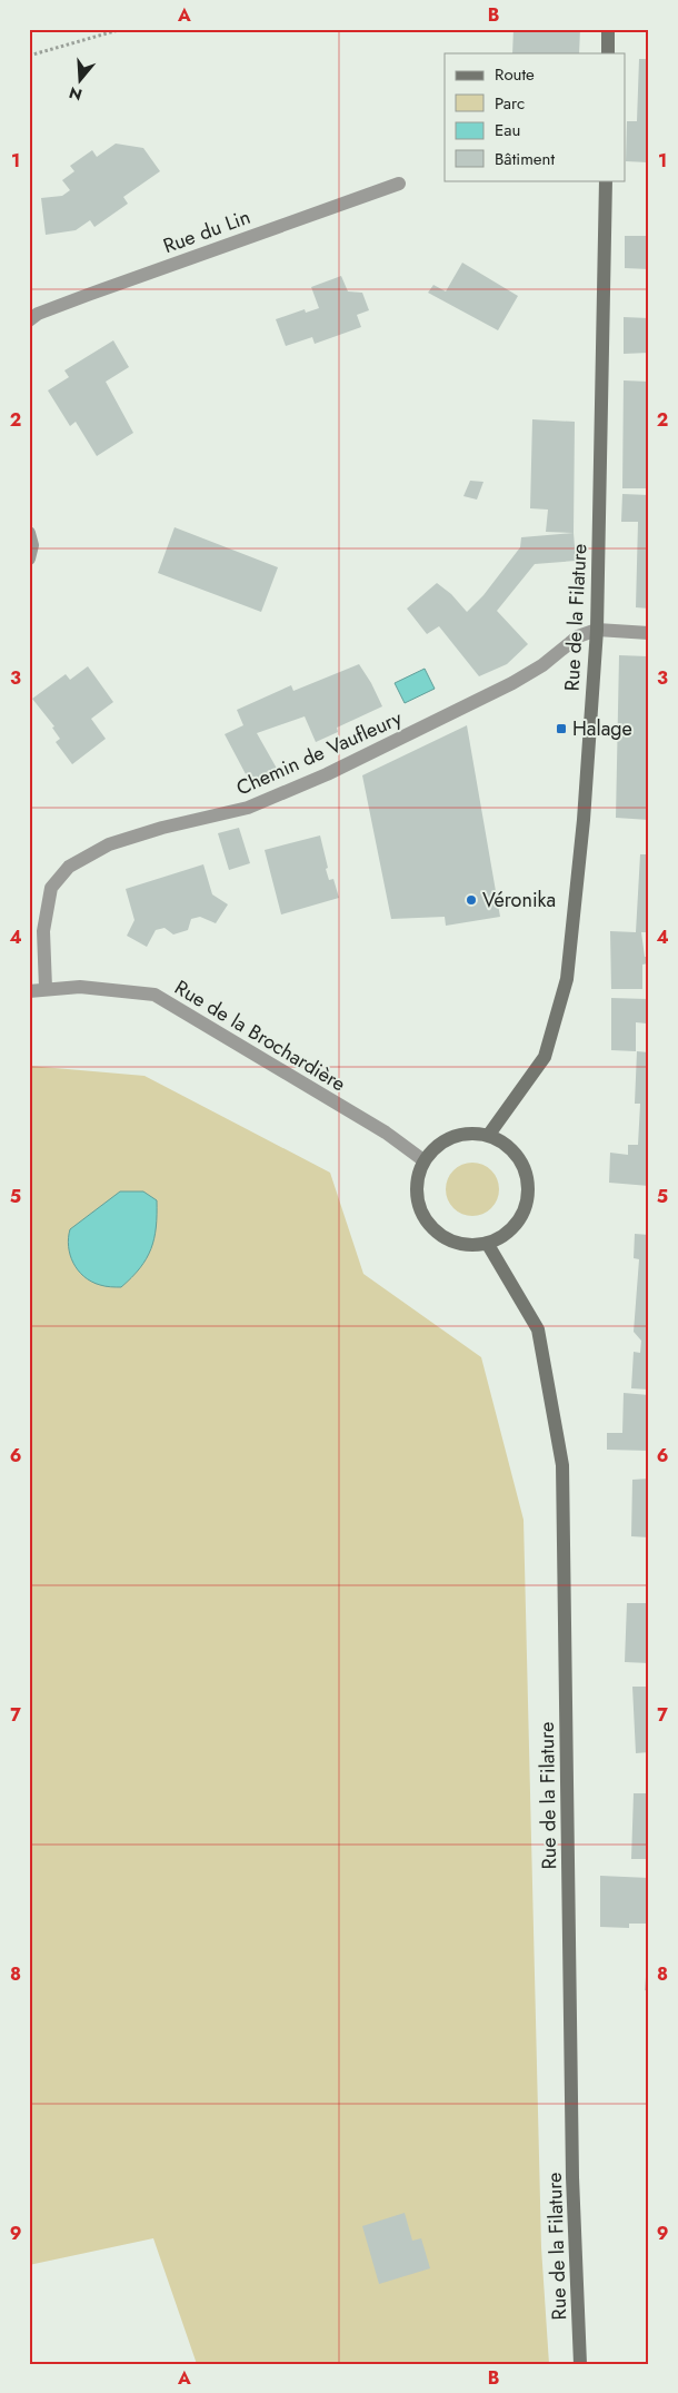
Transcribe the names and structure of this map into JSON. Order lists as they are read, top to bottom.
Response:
{
  "streets": {
    "street": [
      "Rue du Lin",
      "Rue de la Filature",
      "Chemin de Vaufleury",
      "Rue de la Brochardière"
    ]
  },
  "crossings": [
    ["Rue de la Filature", "Chemin de Vaufleury"],
    ["Rue de la Filature", "Rue de la Brochardière"],
    ["Chemin de Vaufleury", "Rue de la Brochardière"]
  ],
  "places": {
    "transit": ["Halage"],
    "other": ["Véronika"]
  },
  "legend": [
    "Route",
    "Parc",
    "Eau",
    "Bâtiment"
  ],
  "north": "bottom",
  "grid": {
    "columns": ["A", "B"],
    "rows": [
      "1",
      "2",
      "3",
      "4",
      "5",
      "6",
      "7",
      "8",
      "9"
    ]
  }
}
